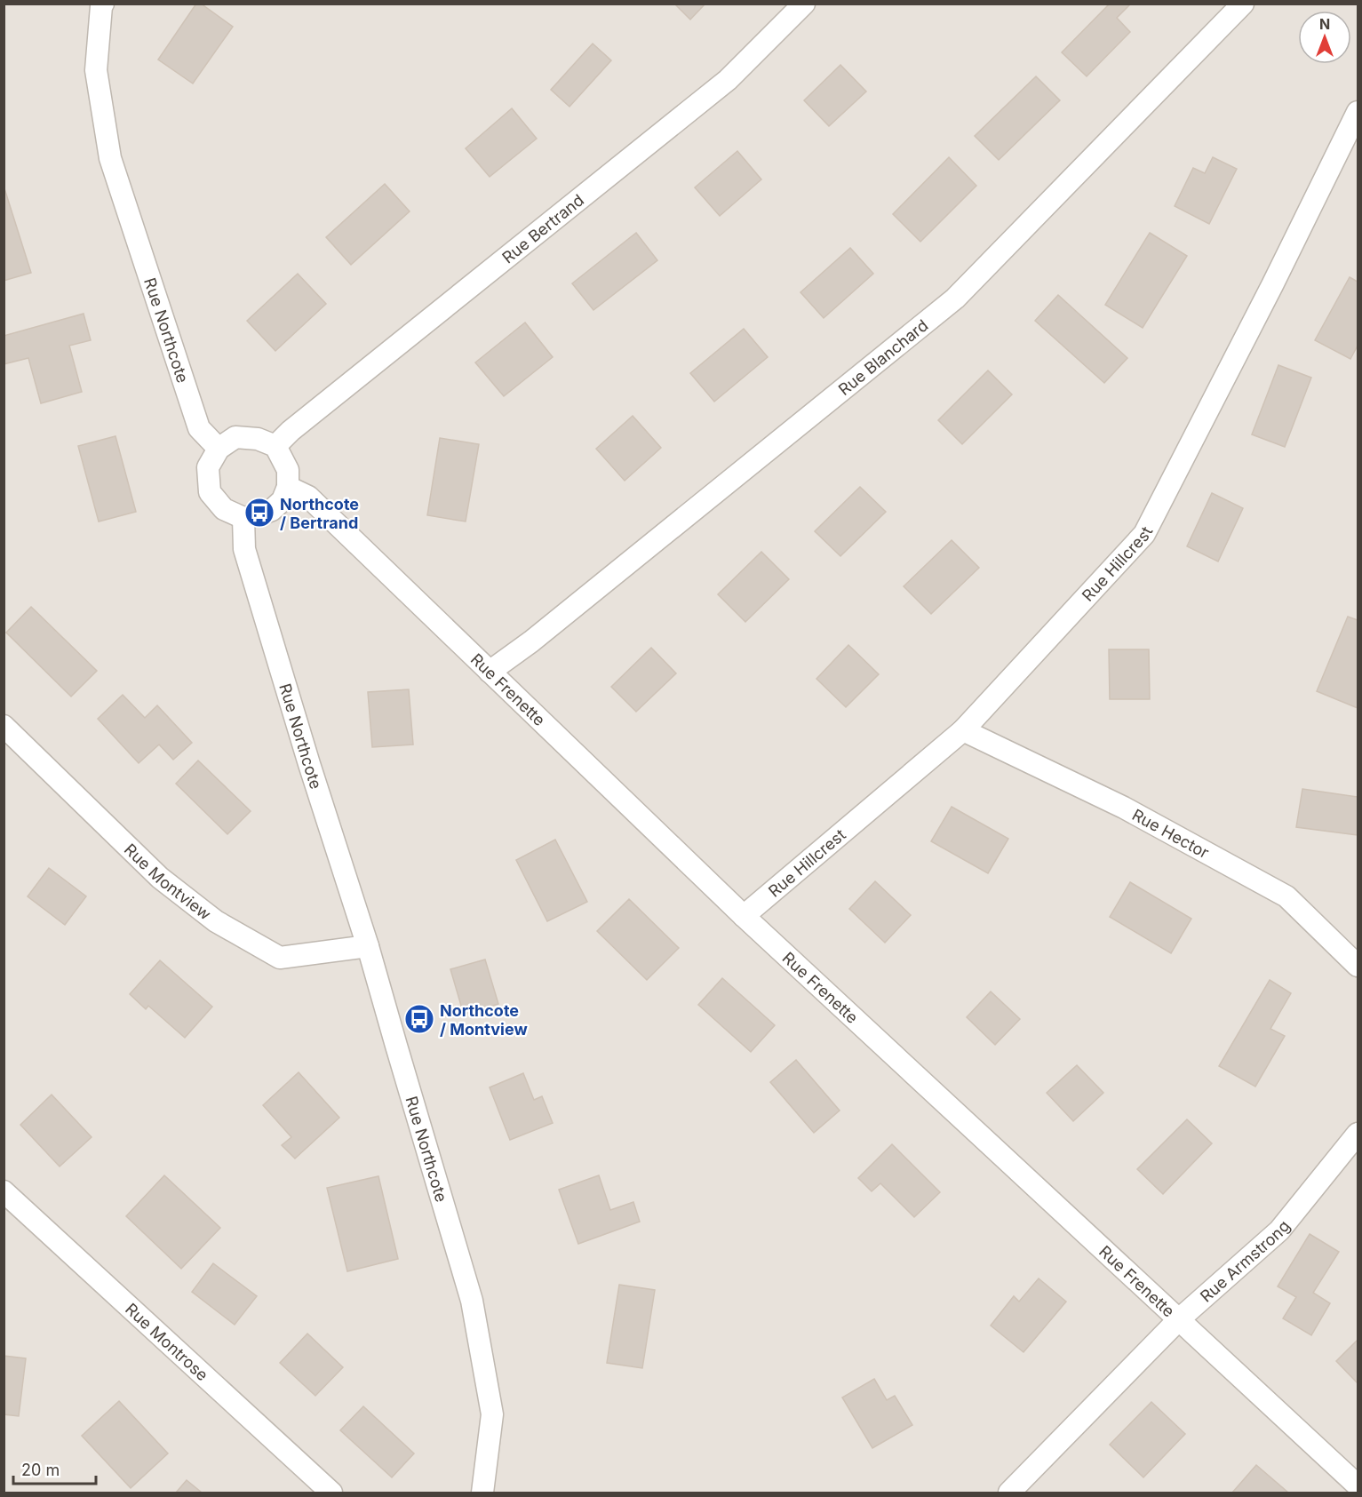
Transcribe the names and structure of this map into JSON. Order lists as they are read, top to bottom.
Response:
{
  "streets": {
    "street": [
      "Rue Bertrand",
      "Rue Northcote",
      "Rue Blanchard",
      "Rue Hillcrest",
      "Rue Frenette",
      "Rue Hector",
      "Rue Montview",
      "Rue Armstrong",
      "Rue Montrose"
    ]
  },
  "crossings": [
    ["Rue Bertrand", "Rue Northcote"],
    ["Rue Bertrand", "Rue Frenette"],
    ["Rue Northcote", "Rue Frenette"],
    ["Rue Northcote", "Rue Montview"],
    ["Rue Blanchard", "Rue Frenette"],
    ["Rue Hillcrest", "Rue Frenette"],
    ["Rue Hillcrest", "Rue Hector"],
    ["Rue Frenette", "Rue Armstrong"]
  ],
  "places": {
    "bus stop": ["Northcote / Bertrand", "Northcote / Montview"]
  },
  "scale_bar": "20 m",
  "north": "top"
}
